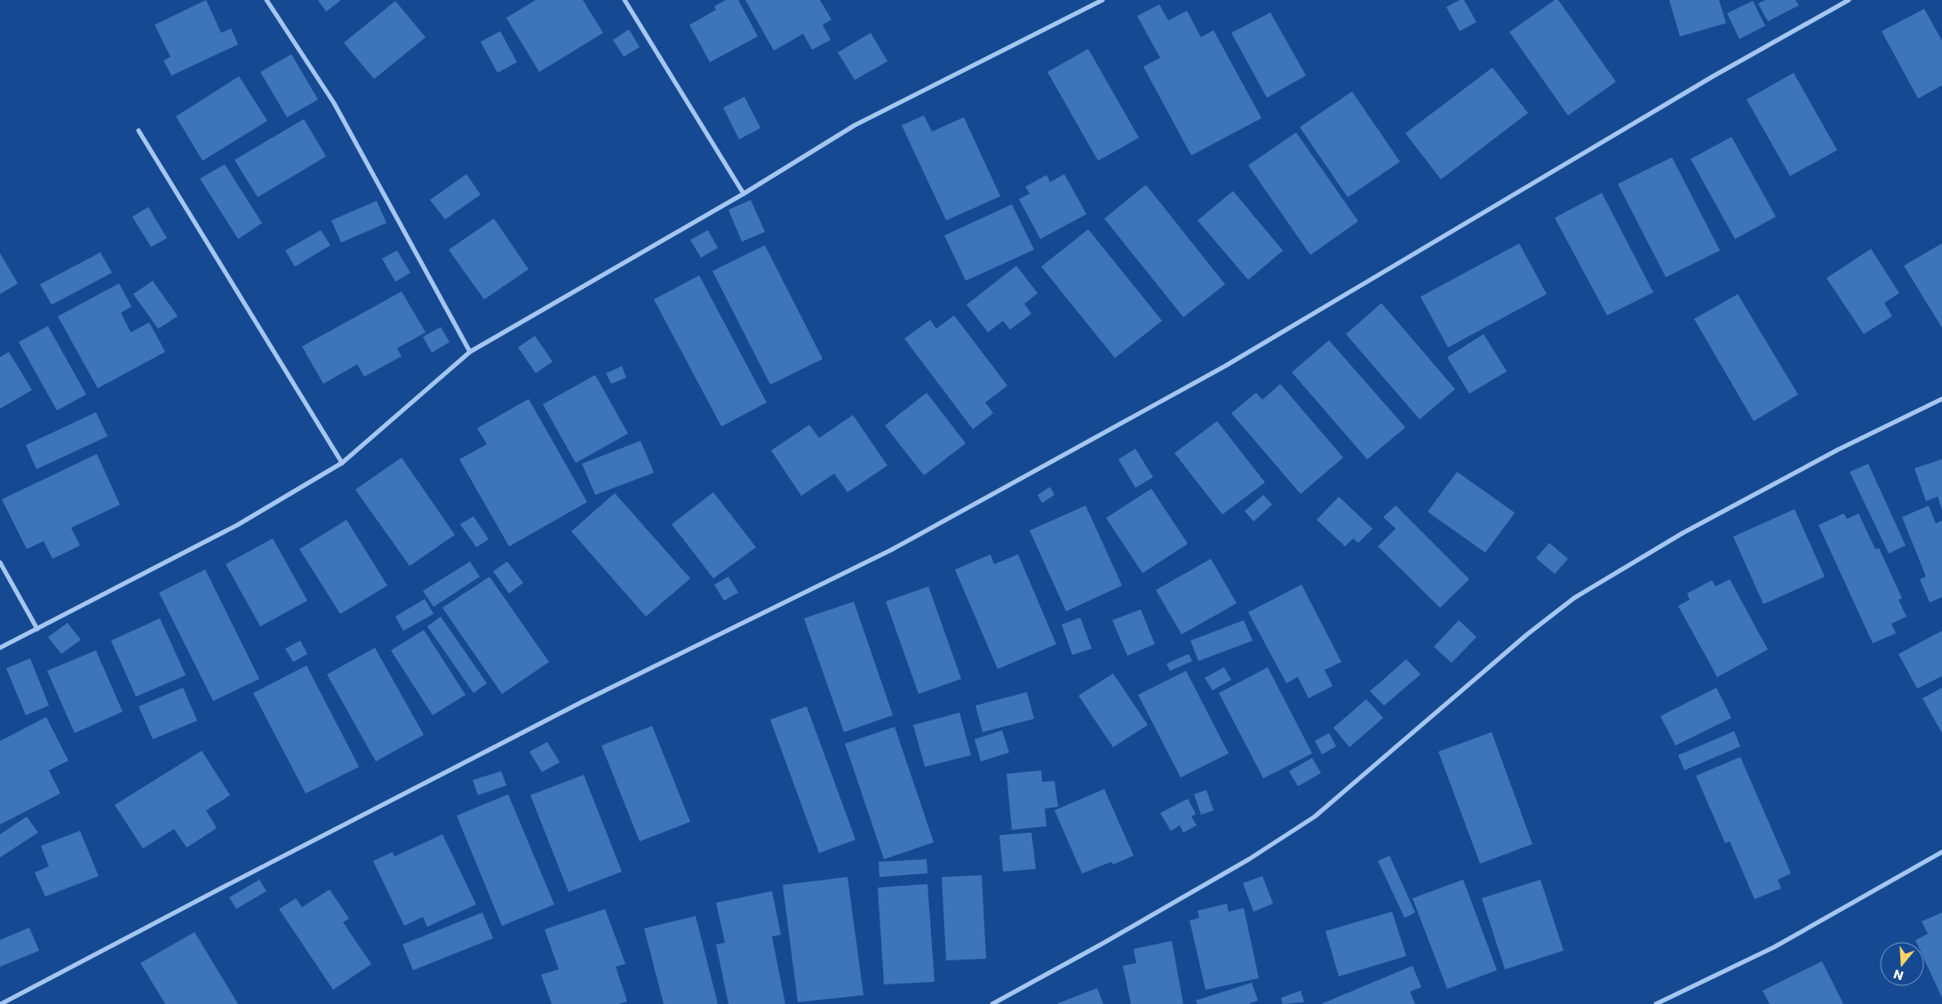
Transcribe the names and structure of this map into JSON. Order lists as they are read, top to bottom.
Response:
{
  "north": "bottom"
}
